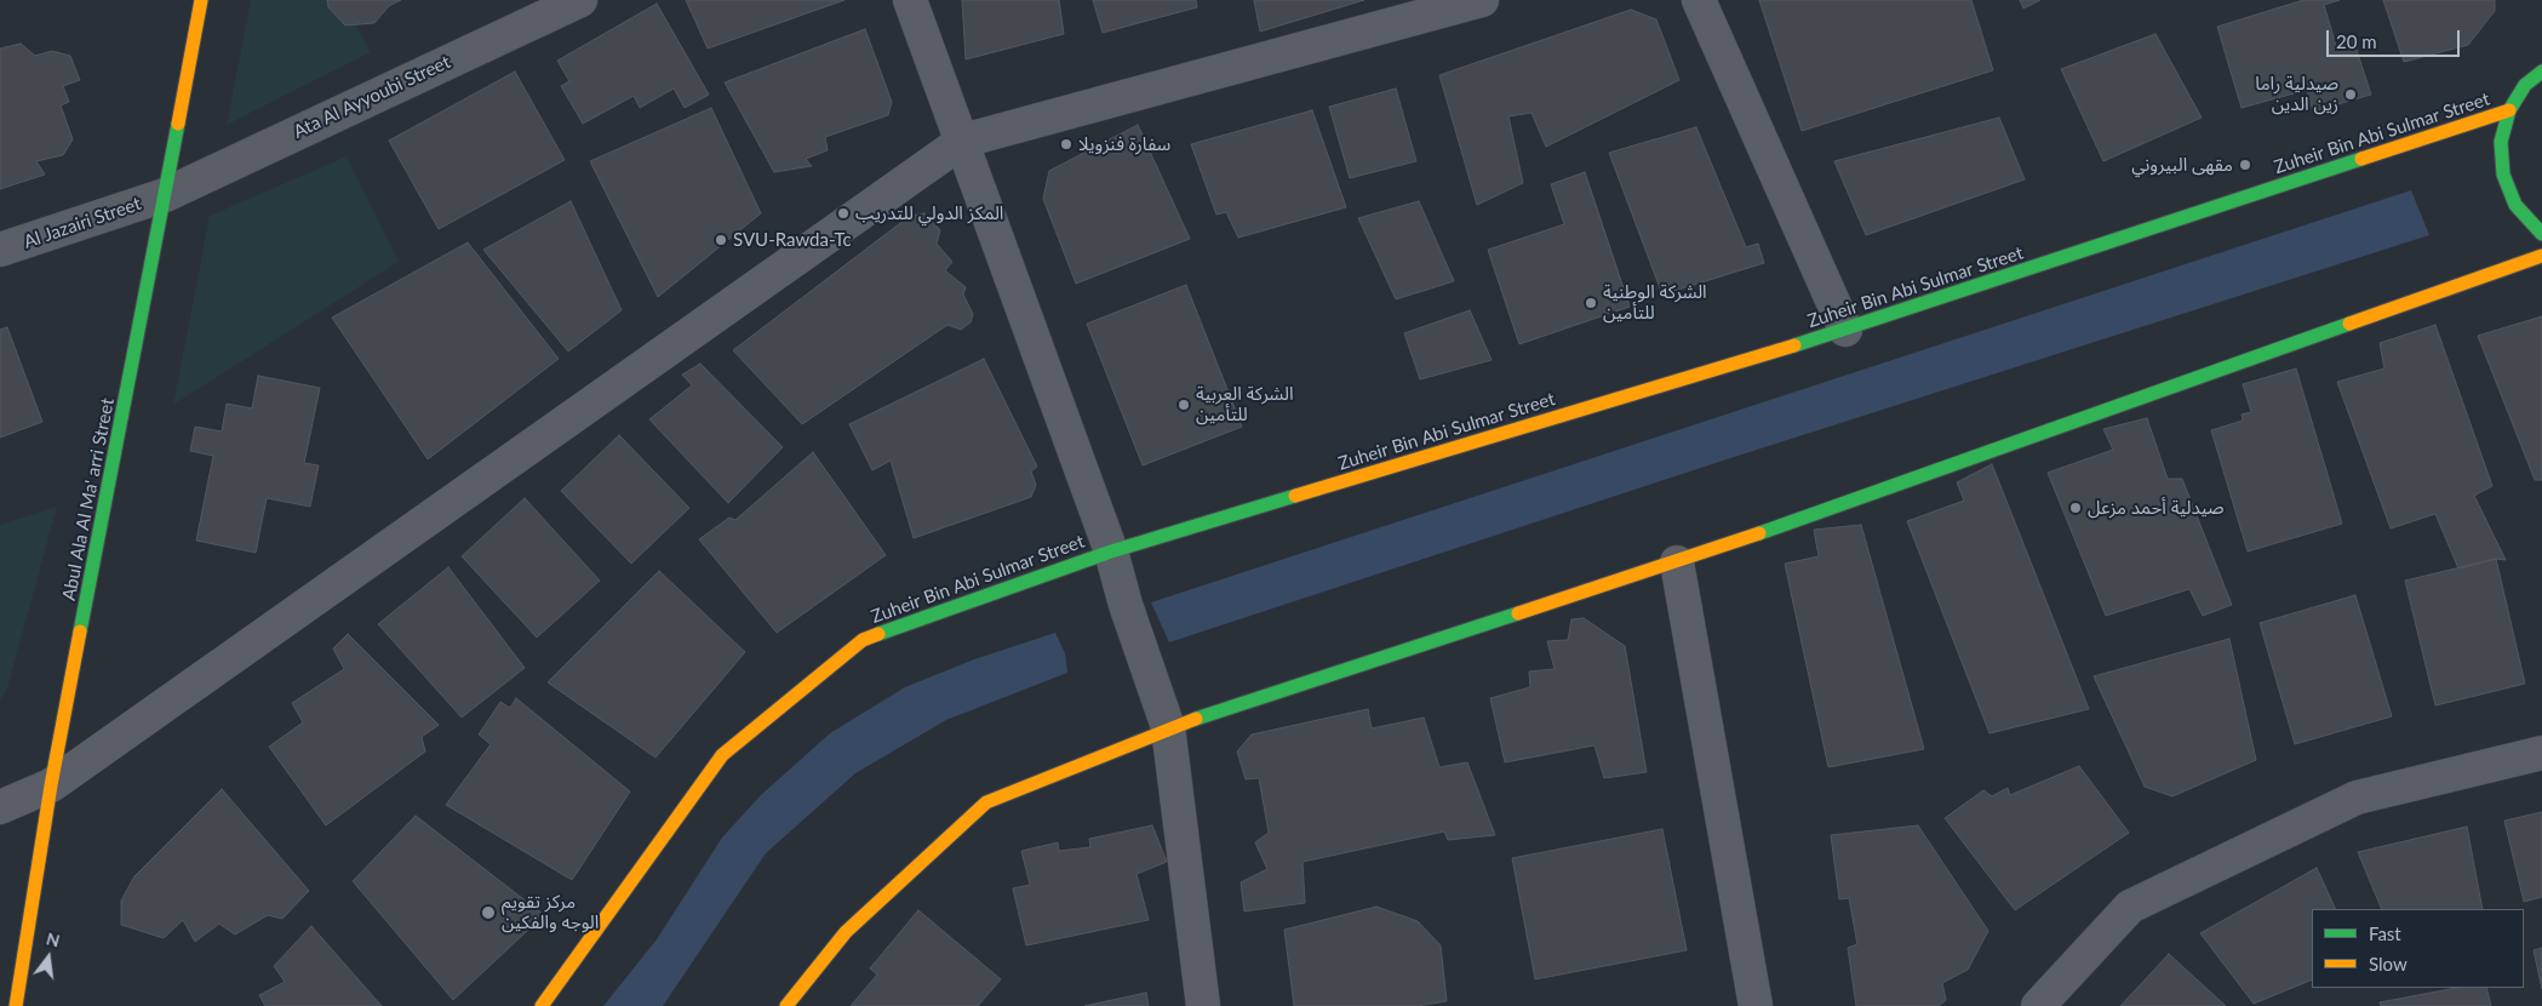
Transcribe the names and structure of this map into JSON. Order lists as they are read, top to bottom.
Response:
{
  "streets": {
    "street": [
      "Ata Al Ayyoubi Street",
      "Zuheir Bin Abi Sulmar Street",
      "Al Jazairi Street",
      "Abul Ala Al Ma' arri Street"
    ]
  },
  "crossings": [
    ["Ata Al Ayyoubi Street", "Al Jazairi Street"],
    ["Ata Al Ayyoubi Street", "Abul Ala Al Ma' arri Street"],
    ["Al Jazairi Street", "Abul Ala Al Ma' arri Street"]
  ],
  "places": [
    "صيدلية راما زين الدين",
    "سفارة فنزويلا",
    "مقهى البيروني",
    "المكز الدولي للتدريب",
    "SVU-Rawda-Tc",
    "الشركة الوطنية للتأمين",
    "الشركة العربية للتأمين",
    "صيدلية أحمد مزعل",
    "مركز تقويم الوجه والفكين"
  ],
  "legend": ["Fast", "Slow"],
  "scale_bar": "20 m",
  "north": "top"
}
